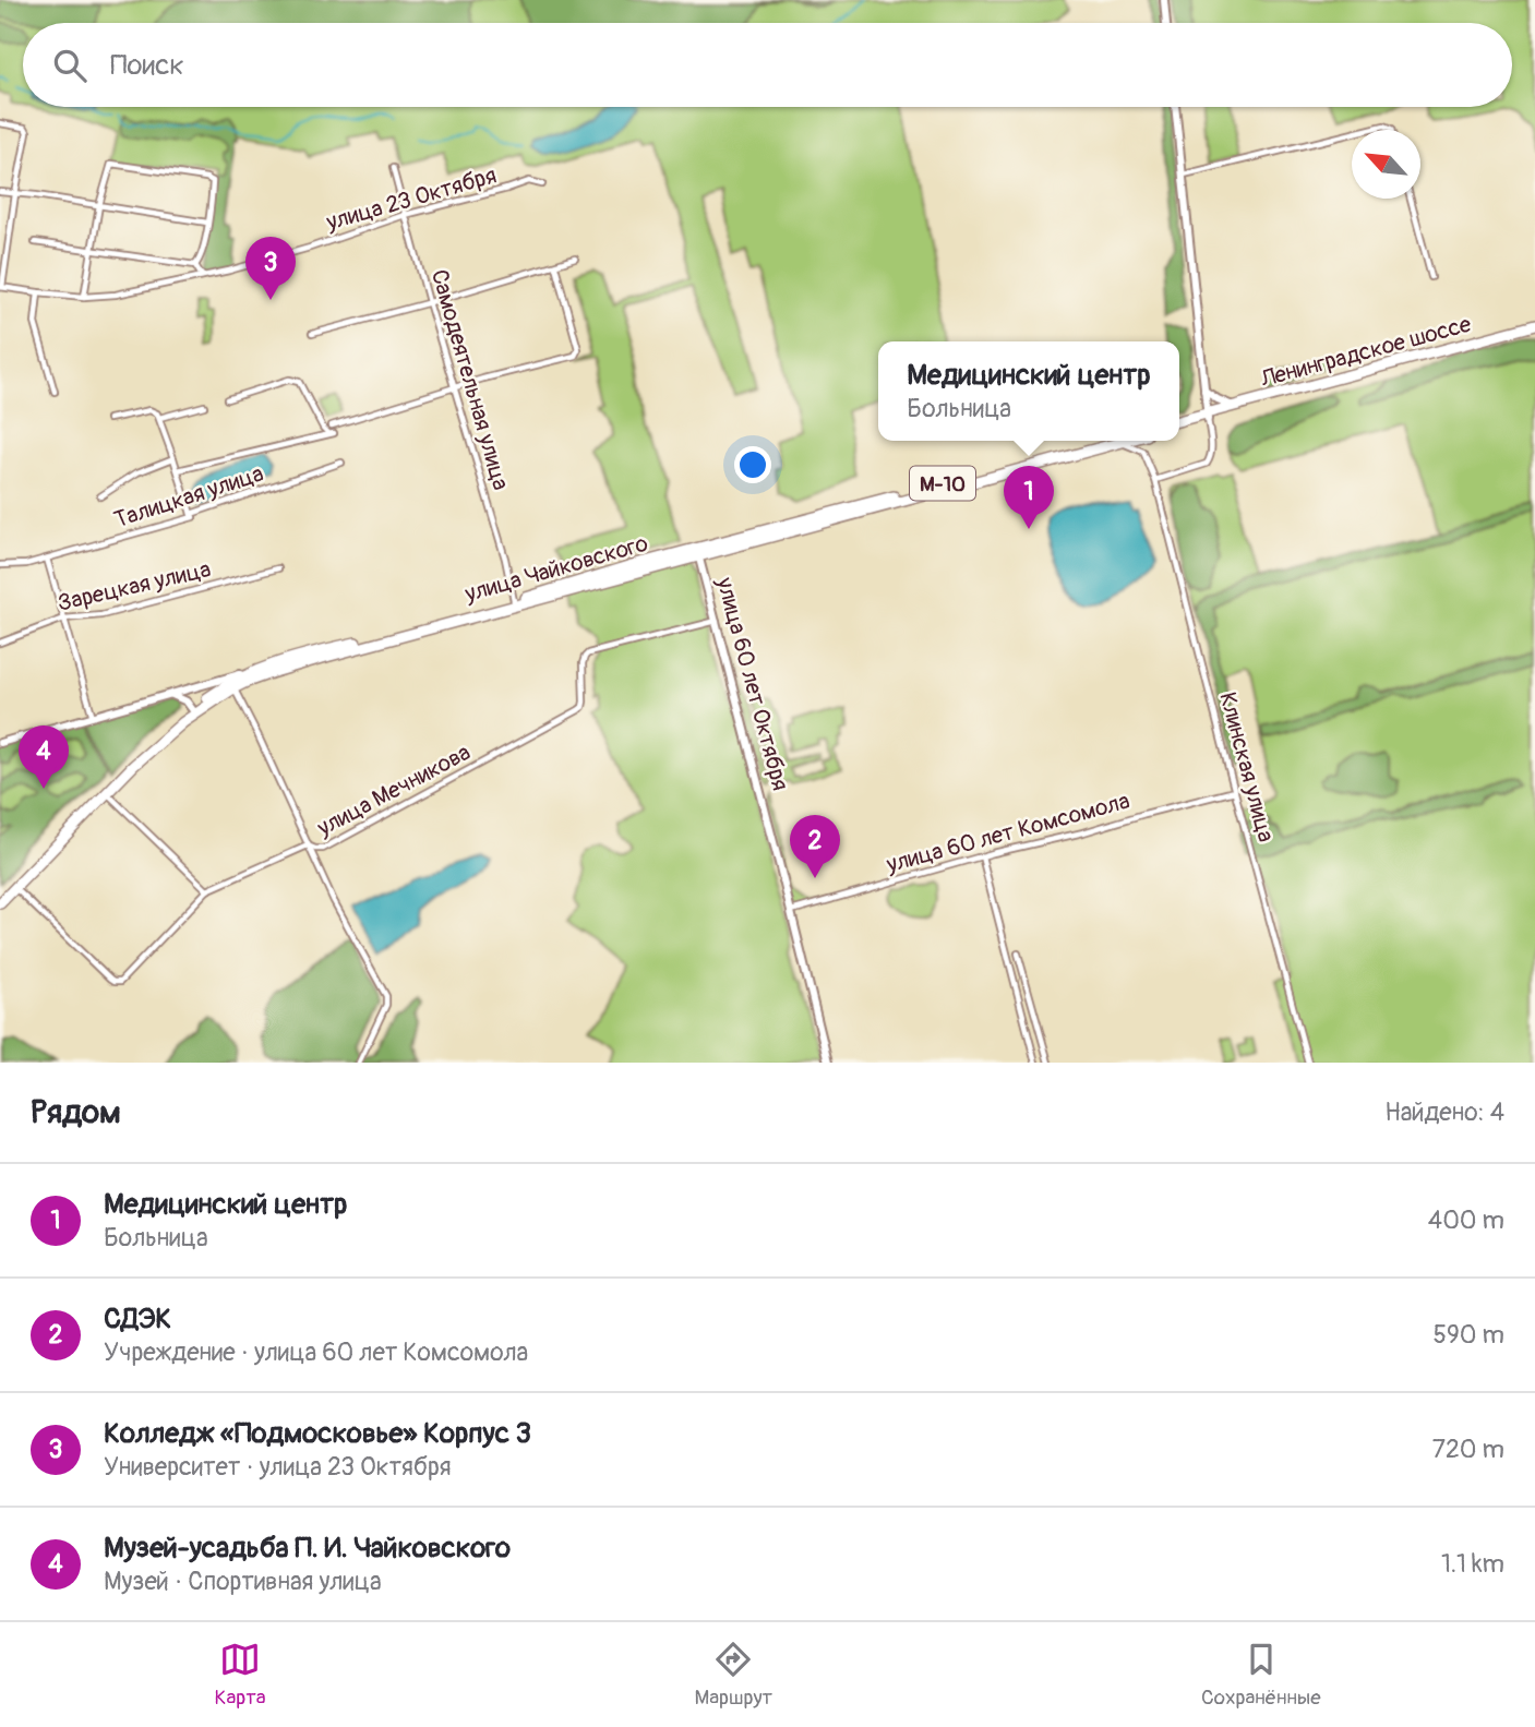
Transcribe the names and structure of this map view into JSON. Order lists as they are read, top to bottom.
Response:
{
  "streets": {
    "highway": ["Ленинградское шоссе", "М-10", "улица Чайковского"],
    "street": [
      "улица 23 Октября",
      "Самодеятельная улица",
      "Талицкая улица",
      "Зарецкая улица",
      "улица 60 лет Октября",
      "Клинская улица",
      "улица Мечникова",
      "улица 60 лет Комсомола"
    ]
  },
  "crossings": [
    ["улица 23 Октября", "Самодеятельная улица"],
    ["Самодеятельная улица", "улица Чайковского"],
    ["М-10", "улица Чайковского"],
    ["М-10", "улица Мечникова"],
    ["улица Чайковского", "улица 60 лет Октября"],
    ["улица 60 лет Октября", "улица Мечникова"],
    ["улица 60 лет Октября", "улица 60 лет Комсомола"],
    ["Клинская улица", "улица 60 лет Комсомола"]
  ],
  "north": "top left",
  "page": {
    "search": "Поиск",
    "pins": [
      "3",
      "1",
      "4",
      "2"
    ],
    "popup": ["Медицинский центр", "Больница"],
    "heading": ["Рядом", "Найдено: 4"],
    "list": [
      {
        "mark": "1",
        "name": "Медицинский центр",
        "note": "Больница",
        "value": "400 m"
      },
      {
        "mark": "2",
        "name": "СДЭК",
        "note": "Учреждение · улица 60 лет Комсомола",
        "value": "590 m"
      },
      {
        "mark": "3",
        "name": "Колледж «Подмосковье» Корпус 3",
        "note": "Университет · улица 23 Октября",
        "value": "720 m"
      },
      {
        "mark": "4",
        "name": "Музей-усадьба П. И. Чайковского",
        "note": "Музей · Спортивная улица",
        "value": "1.1 km"
      }
    ],
    "nav": ["Карта", "Маршрут", "Сохранённые"]
  }
}
